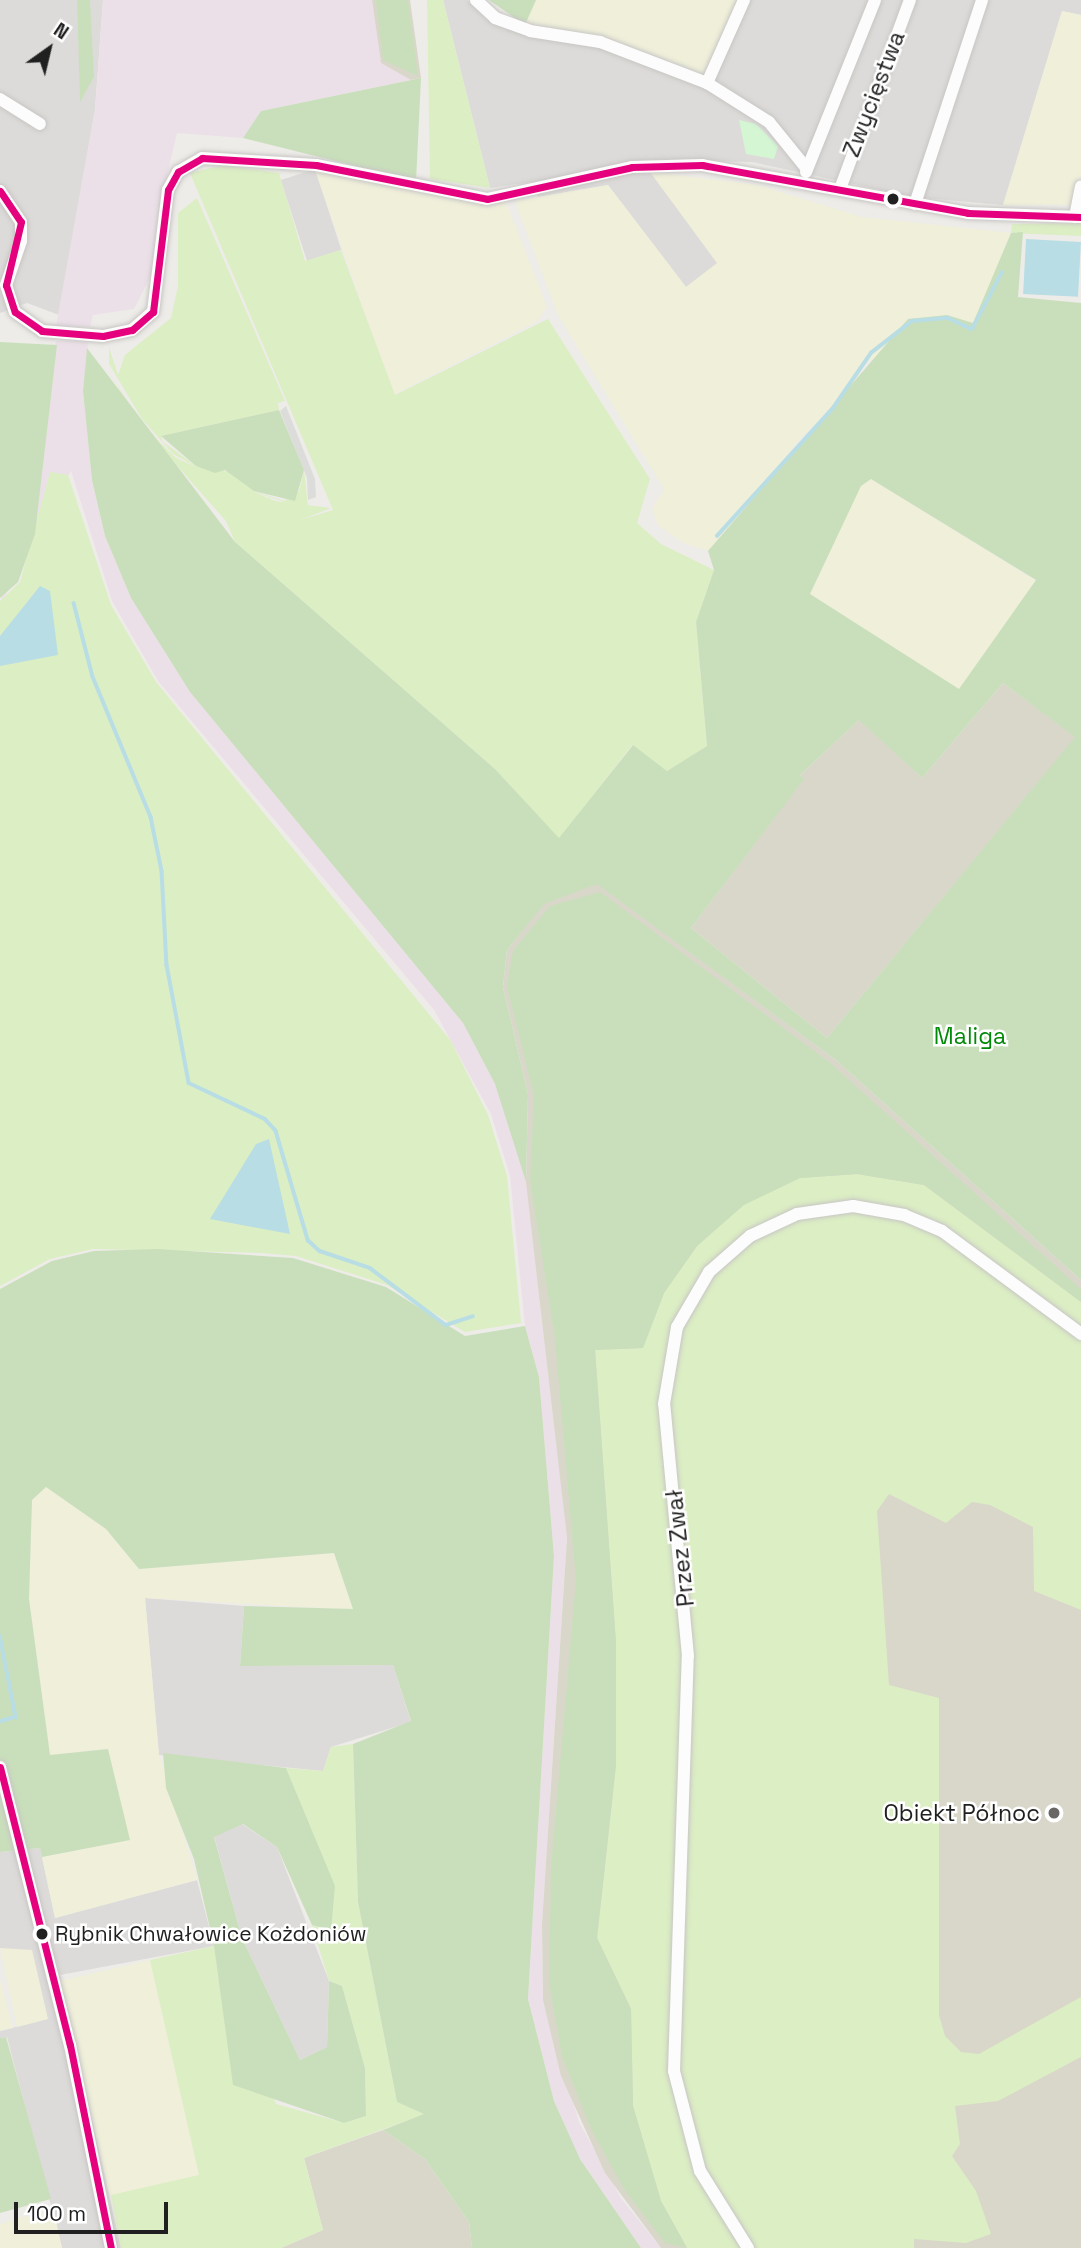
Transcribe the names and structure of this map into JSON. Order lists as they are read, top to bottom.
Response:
{
  "streets": {
    "street": ["Zwycięstwa", "Przez Zwał"]
  },
  "parks": ["Maliga"],
  "places": ["Obiekt Północ", "Rybnik Chwałowice Kożdoniów"],
  "scale_bar": "100 m",
  "north": "top right"
}
